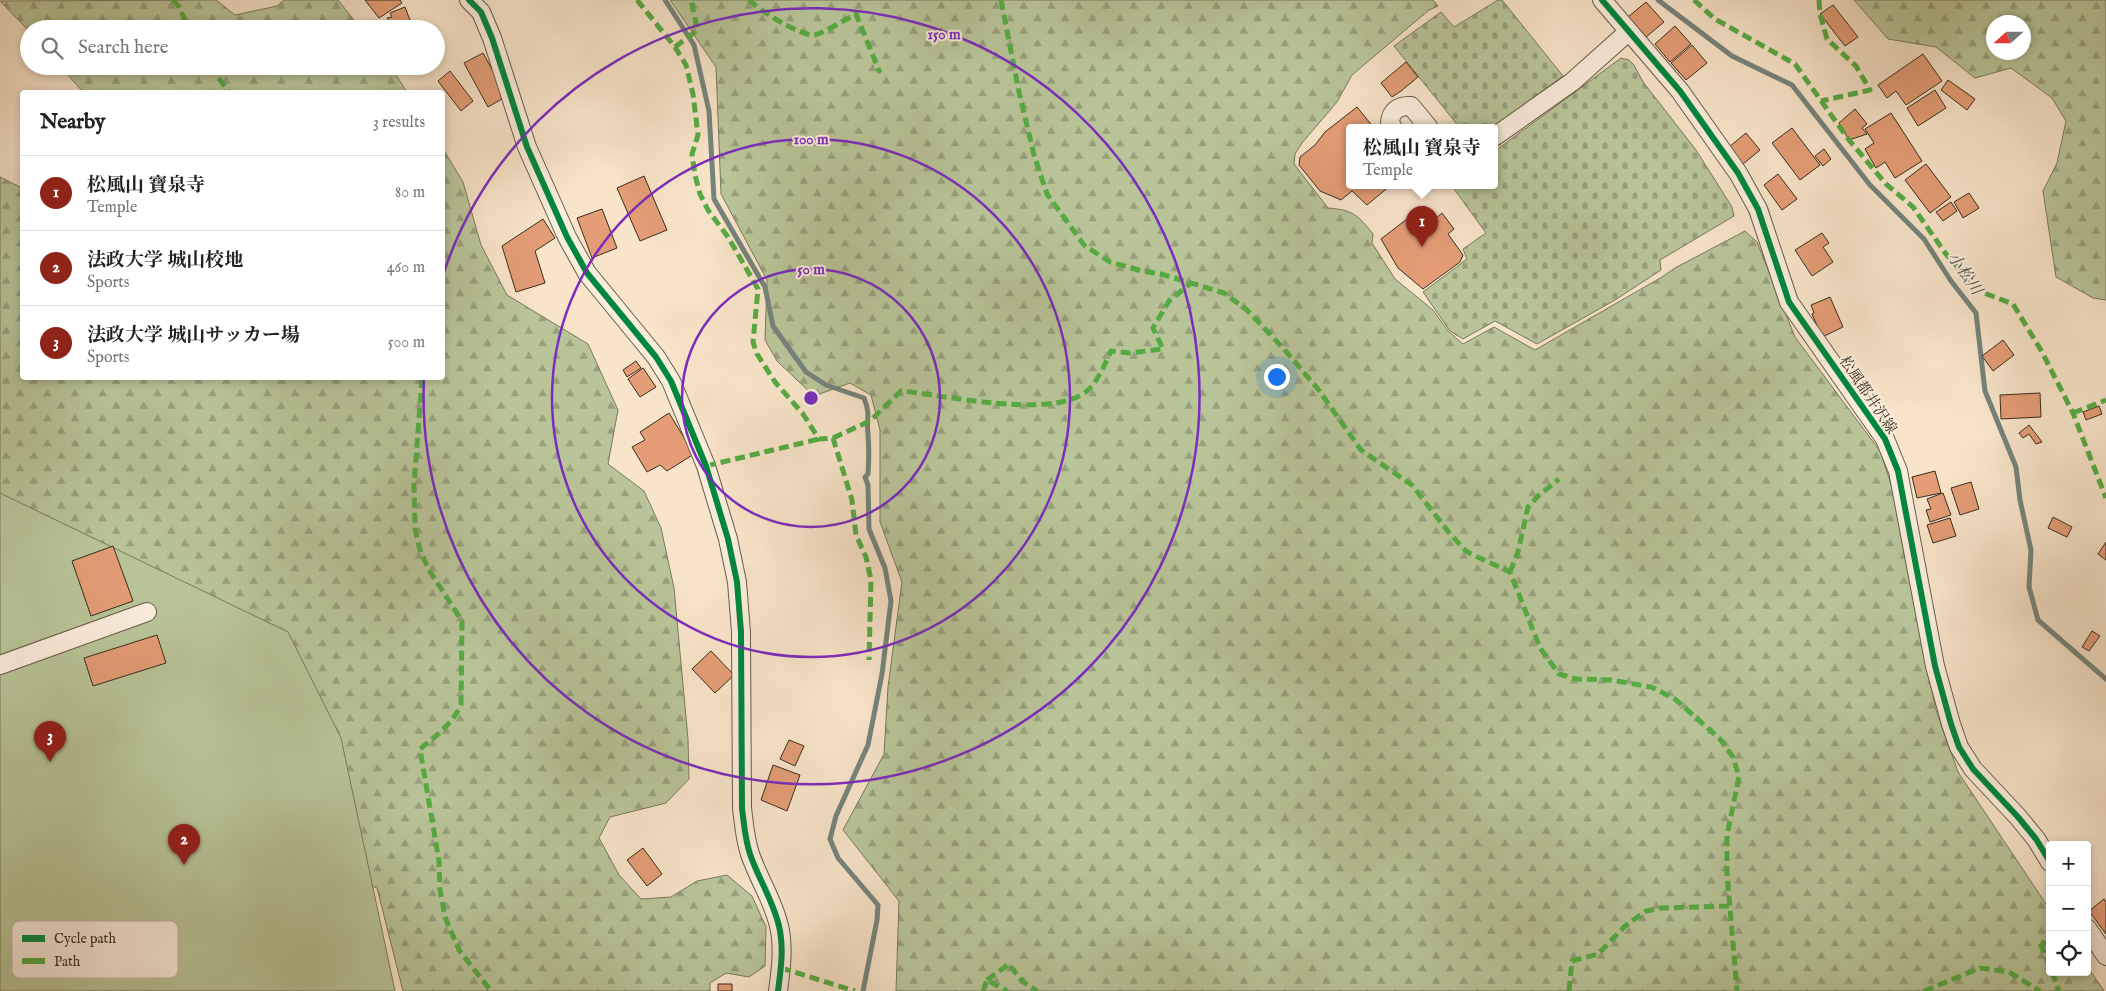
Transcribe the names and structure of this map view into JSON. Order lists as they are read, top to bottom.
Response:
{
  "streets": {
    "street": ["松風都井沢線"]
  },
  "water": ["小松川"],
  "legend": ["Cycle path", "Path"],
  "north": "left",
  "page": {
    "search": "Search here",
    "heading": ["Nearby", "3 results"],
    "popup": ["松風山 寶泉寺", "Temple"],
    "list": [
      {
        "mark": "1",
        "name": "松風山 寶泉寺",
        "note": "Temple",
        "value": "80 m"
      },
      {
        "mark": "2",
        "name": "法政大学 城山校地",
        "note": "Sports",
        "value": "460 m"
      },
      {
        "mark": "3",
        "name": "法政大学 城山サッカー場",
        "note": "Sports",
        "value": "500 m"
      }
    ],
    "pins": ["1", "3", "2"],
    "map_buttons": ["+", "−"]
  },
  "rings": ["150 m", "100 m", "50 m"]
}
